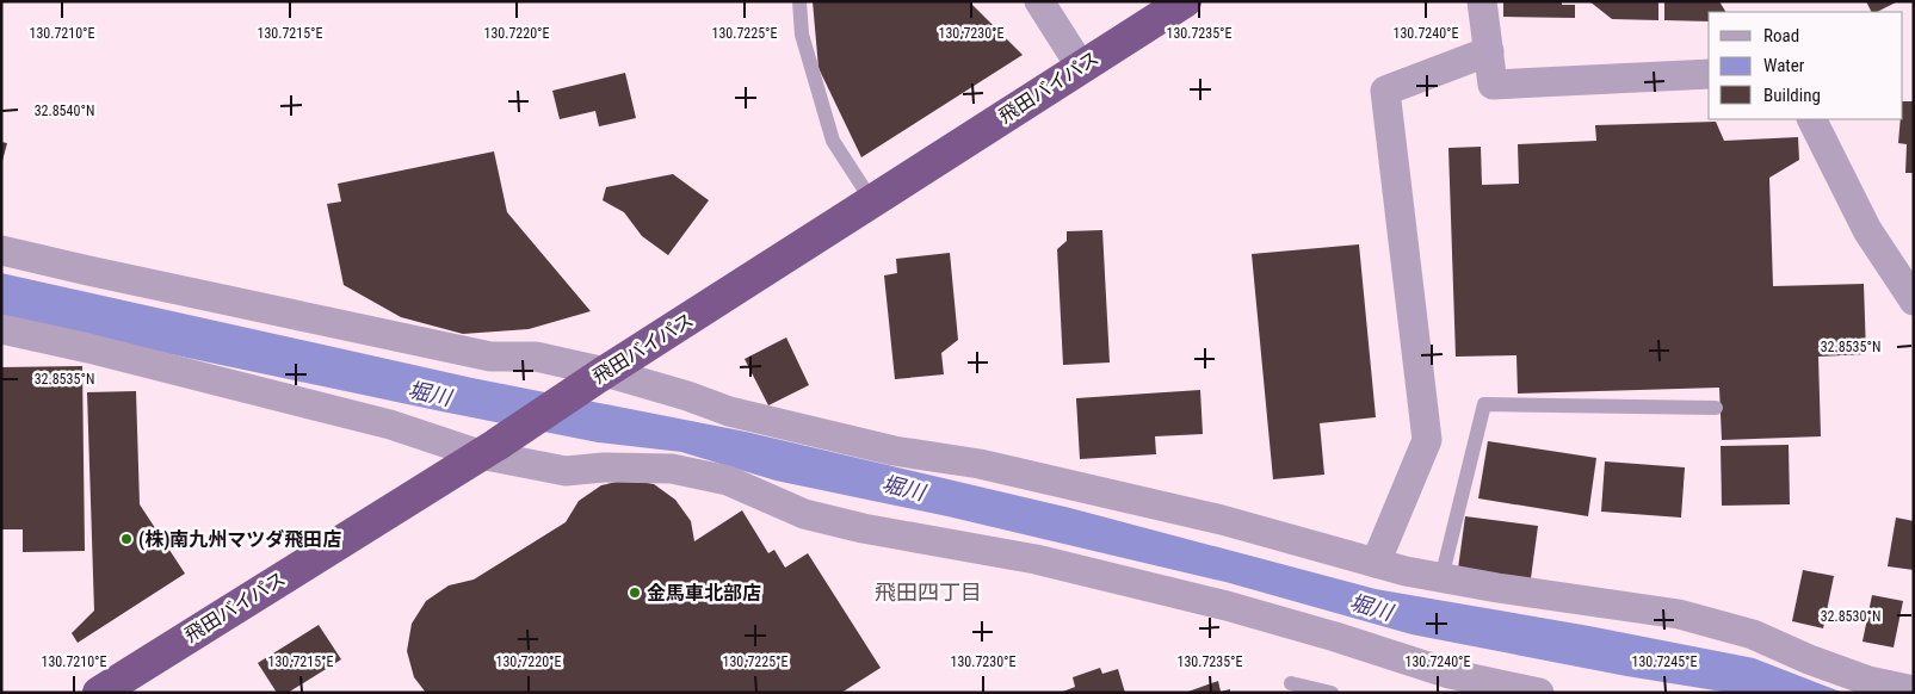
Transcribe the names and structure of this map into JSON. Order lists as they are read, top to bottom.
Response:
{
  "streets": {
    "highway": ["飛田バイパス"]
  },
  "districts": ["飛田四丁目"],
  "water": ["堀川"],
  "places": ["(株)南九州マツダ飛田店", "金馬車北部店"],
  "legend": ["Road", "Water", "Building"],
  "coordinates": [
    "130.7210°E",
    "130.7215°E",
    "130.7220°E",
    "130.7225°E",
    "130.7230°E",
    "130.7235°E",
    "130.7240°E",
    "32.8540°N",
    "32.8535°N",
    "32.8530°N",
    "130.7245°E"
  ]
}
